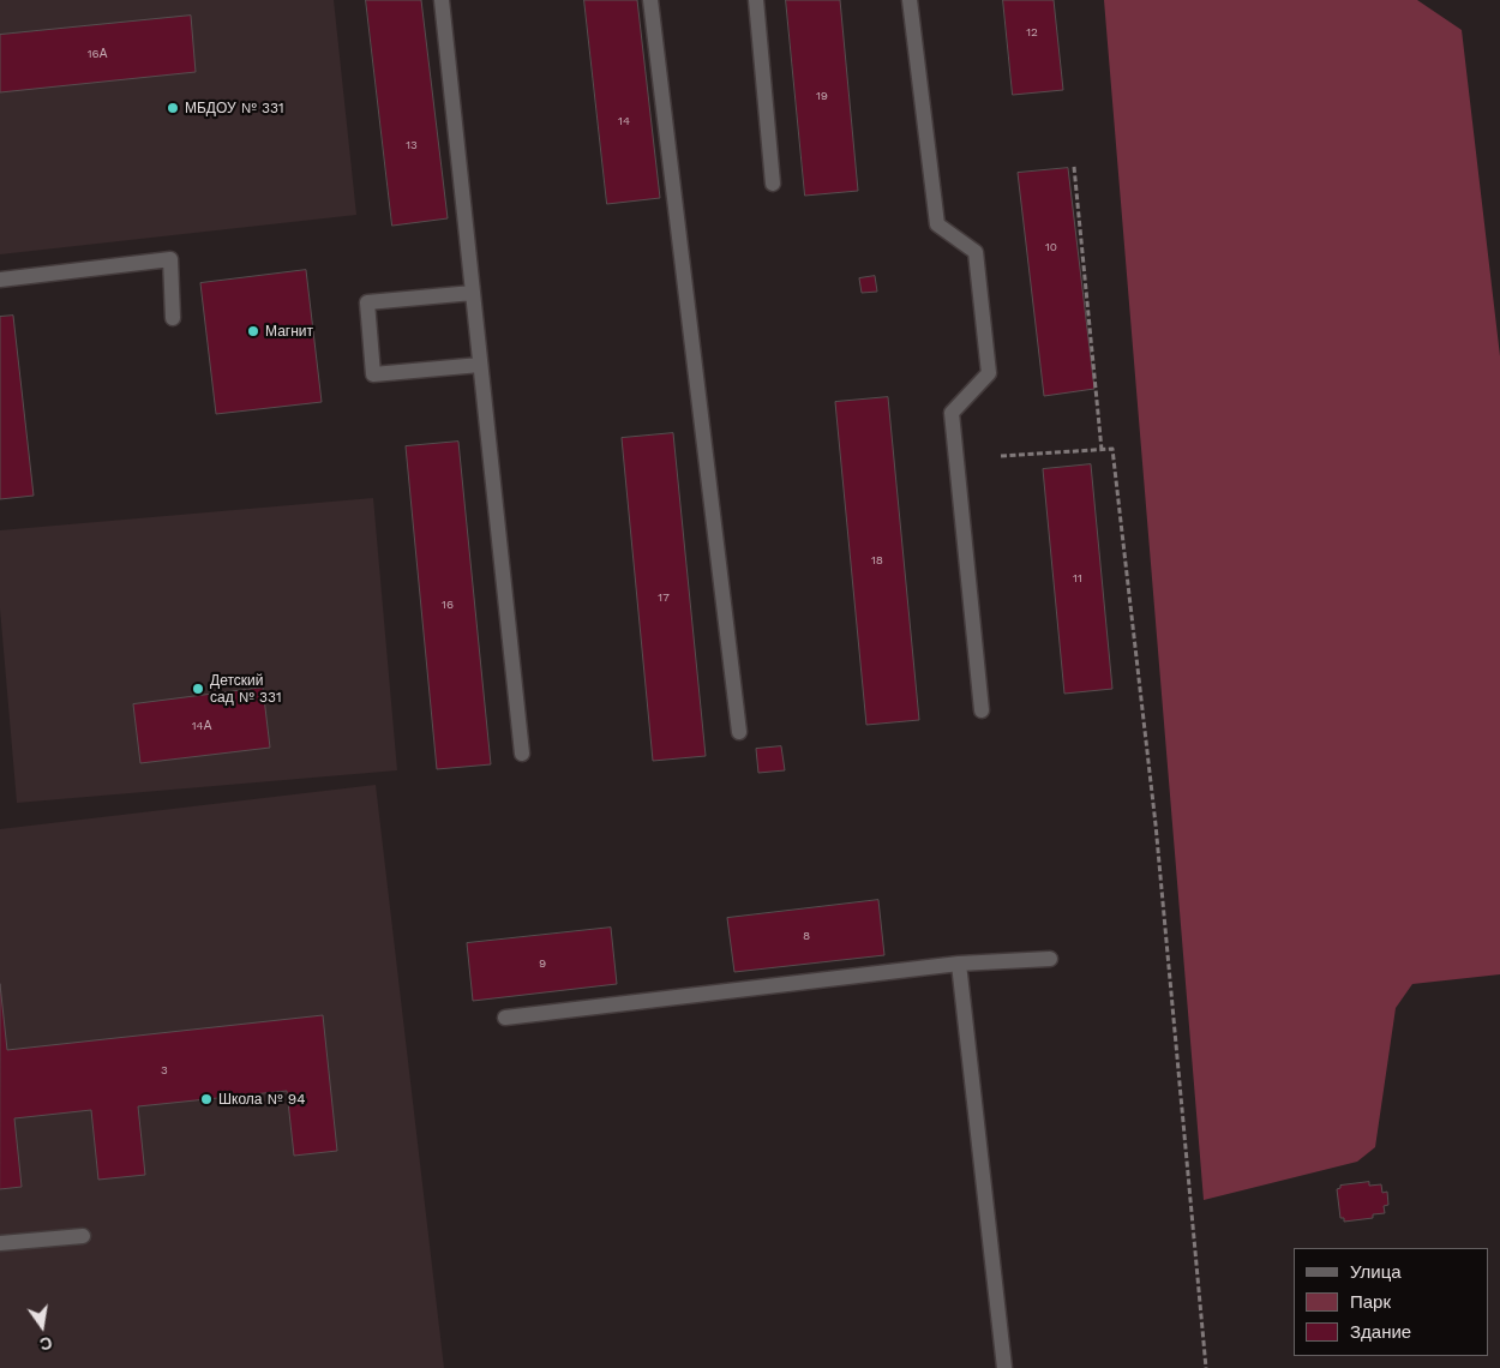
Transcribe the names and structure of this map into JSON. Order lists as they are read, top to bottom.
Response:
{
  "places": [
    "МБДОУ № 331",
    "Магнит",
    "Детский сад № 331",
    "Школа № 94"
  ],
  "house_numbers": [
    "12",
    "16А",
    "19",
    "14",
    "13",
    "10",
    "18",
    "11",
    "17",
    "16",
    "14А",
    "8",
    "9",
    "3"
  ],
  "legend": ["Улица", "Парк", "Здание"],
  "north": "bottom"
}
